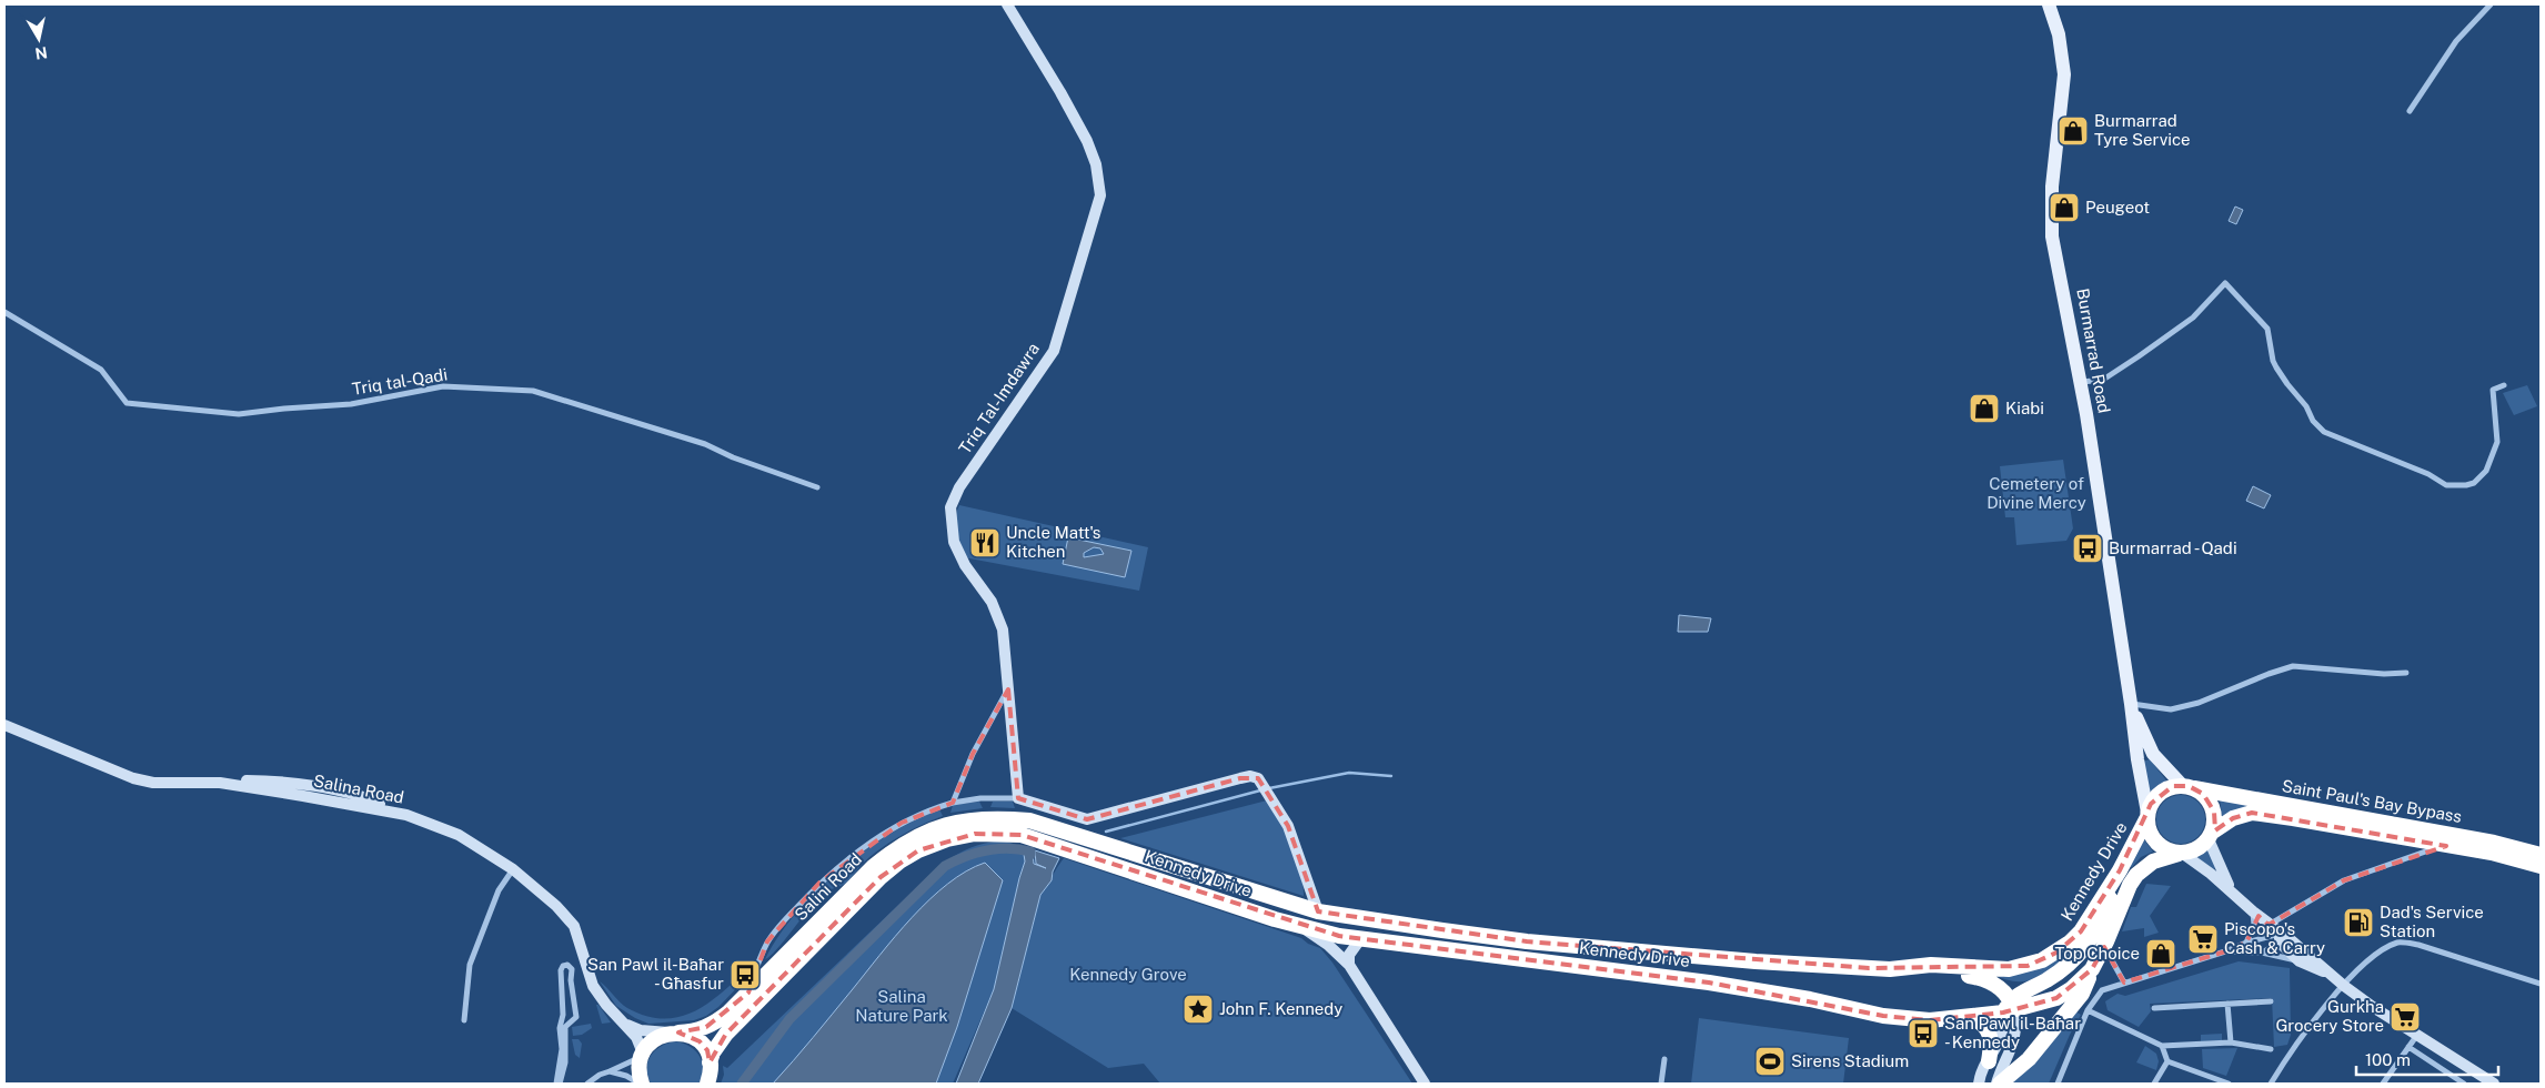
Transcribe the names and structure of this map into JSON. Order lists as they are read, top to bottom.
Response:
{
  "streets": {
    "highway": ["Saint Paul's Bay Bypass", "Kennedy Drive", "Salini Road"],
    "main road": ["Burmarrad Road"],
    "street": ["Triq tal-Qadi", "Triq Tal-Imdawra", "Salina Road"]
  },
  "crossings": [
    ["Burmarrad Road", "Saint Paul's Bay Bypass"],
    ["Burmarrad Road", "Kennedy Drive"],
    ["Saint Paul's Bay Bypass", "Kennedy Drive"],
    ["Kennedy Drive", "Salini Road"]
  ],
  "parks": ["Cemetery of Divine Mercy", "Kennedy Grove", "Salina Nature Park"],
  "places": {
    "shop": [
      "Burmarrad Tyre Service",
      "Peugeot",
      "Kiabi",
      "Top Choice"
    ],
    "restaurant": ["Uncle Matt's Kitchen"],
    "bus stop": ["Burmarrad - Qadi", "San Pawl il-Baħar - Għasfur", "San Pawl il-Baħar - Kennedy"],
    "fuel station": ["Dad's Service Station"],
    "supermarket": ["Piscopo's Cash & Carry", "Gurkha Grocery Store"],
    "place": ["John F. Kennedy"],
    "sports": ["Sirens Stadium"]
  },
  "scale_bar": "100 m",
  "north": "bottom"
}
